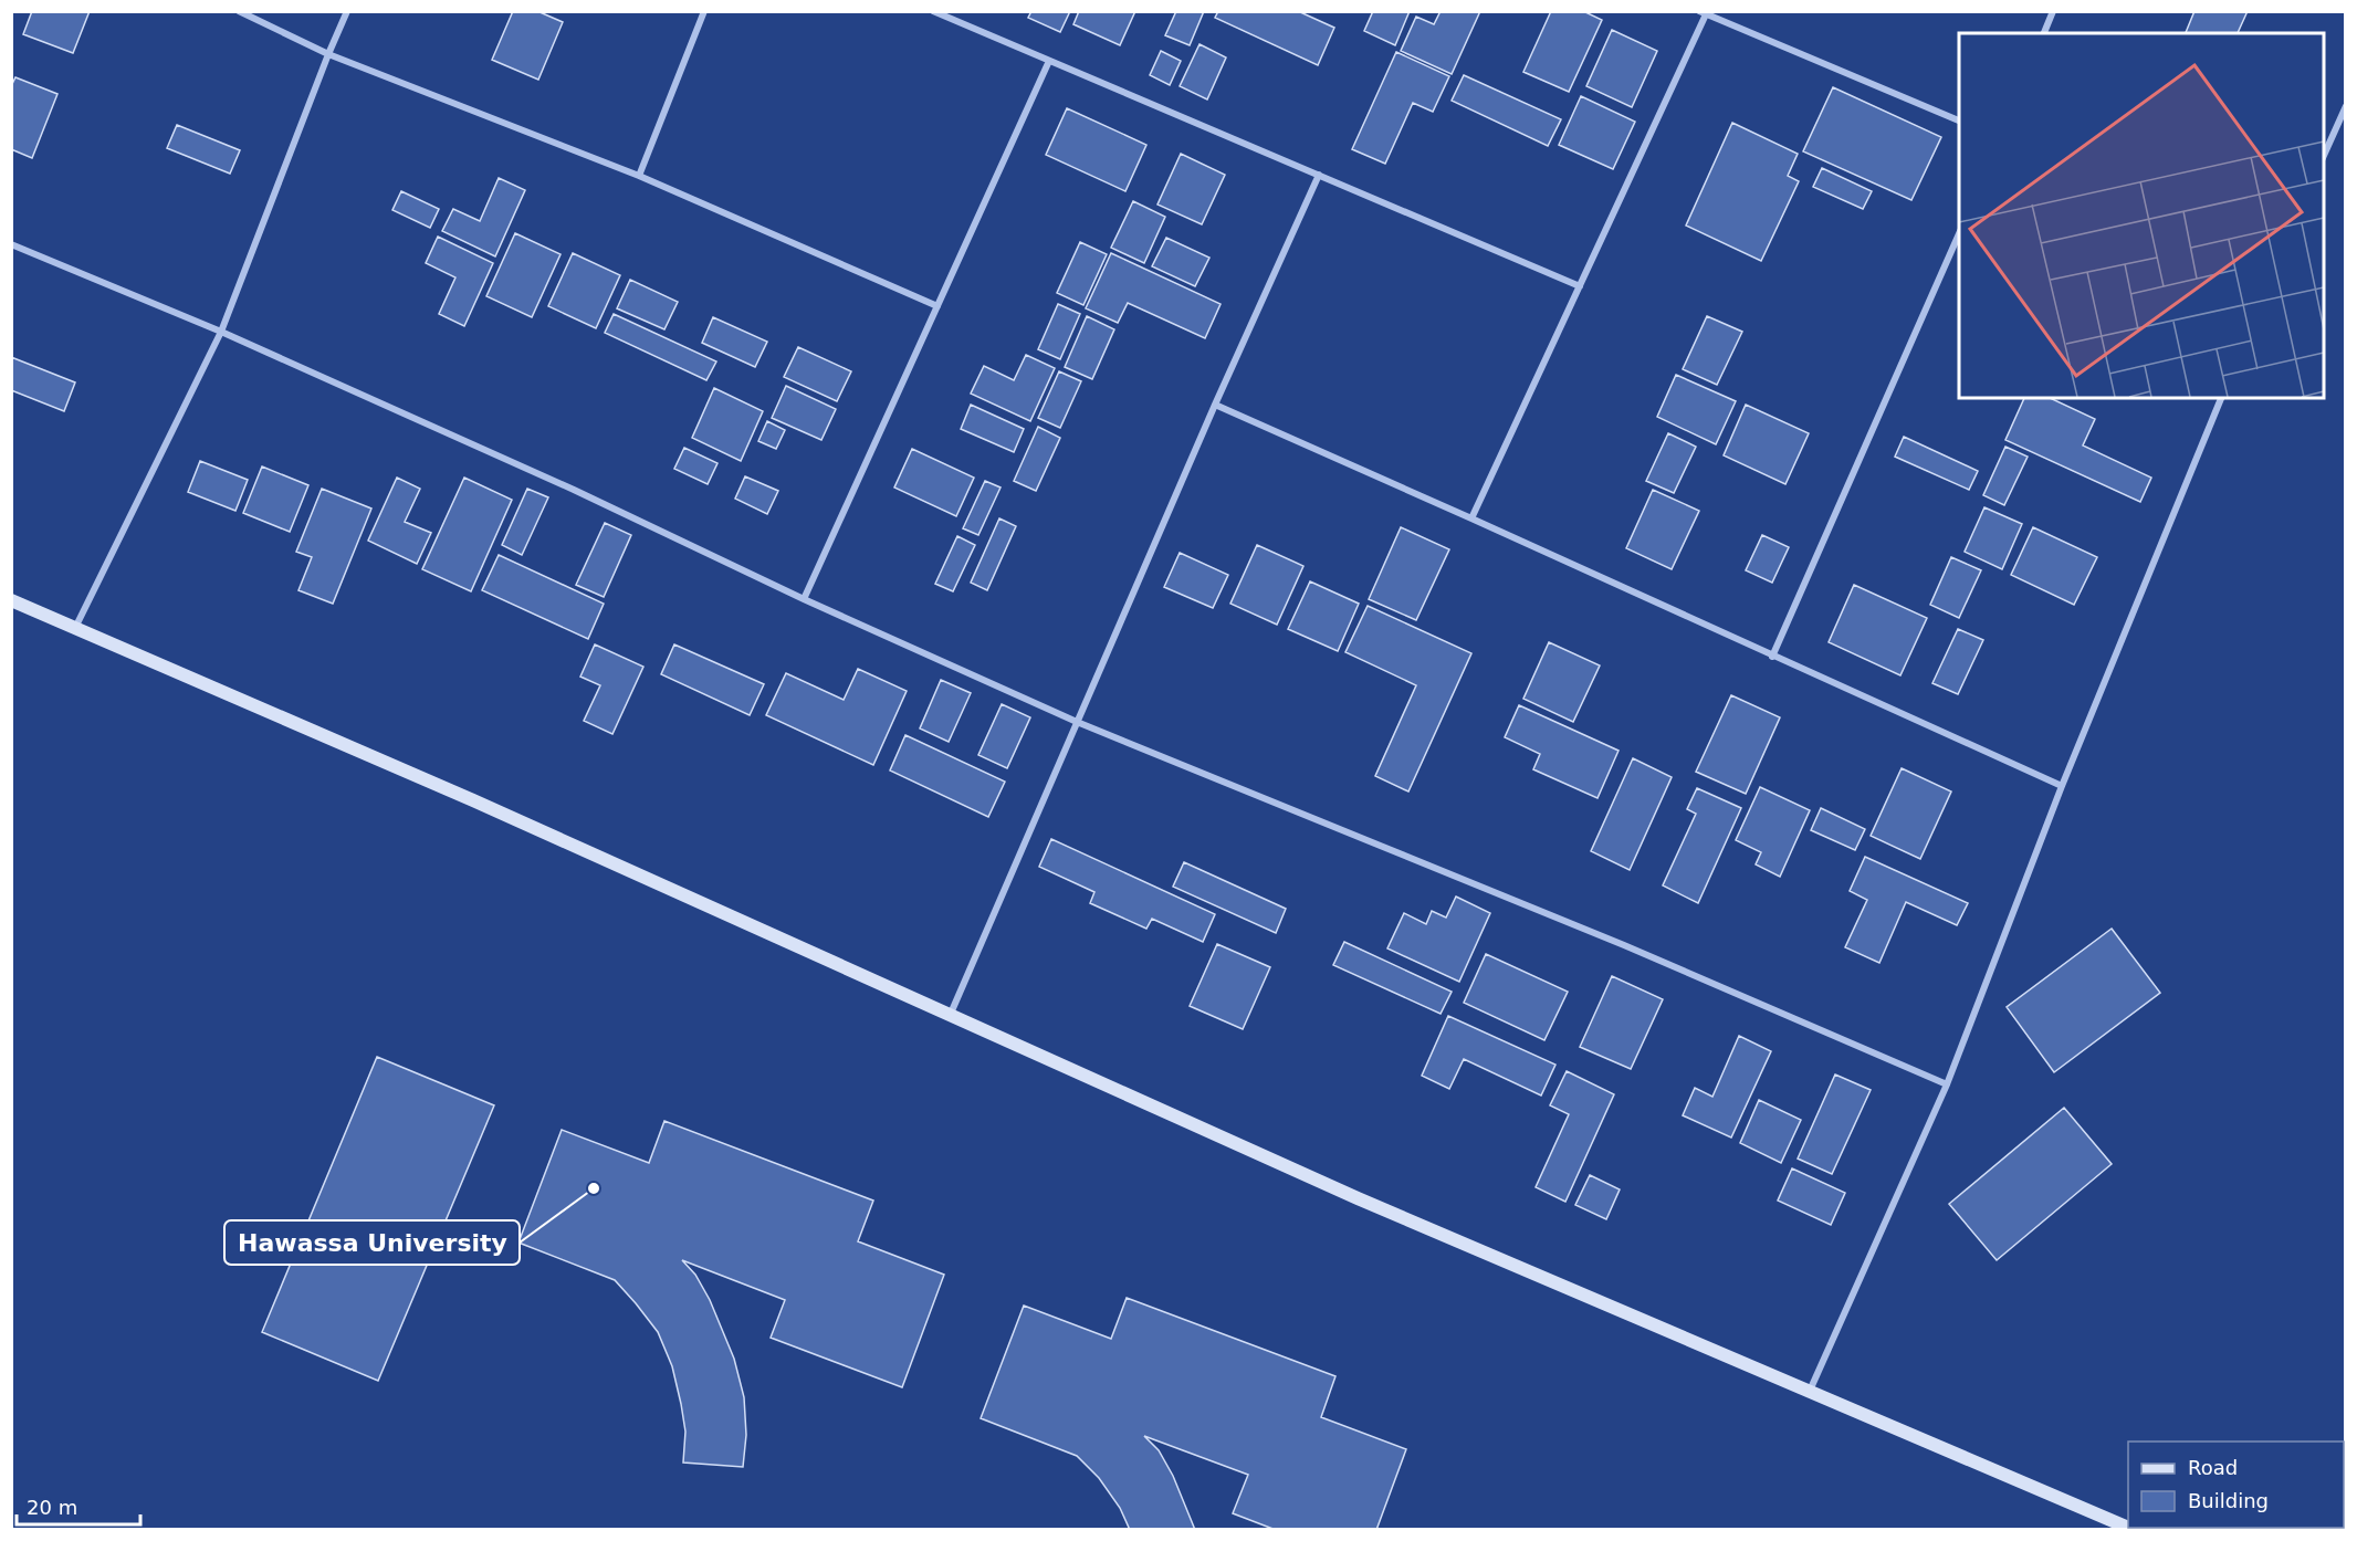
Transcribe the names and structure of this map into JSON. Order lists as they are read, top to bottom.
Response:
{
  "places": ["Hawassa University"],
  "legend": ["Road", "Building"],
  "scale_bar": "20 m"
}
